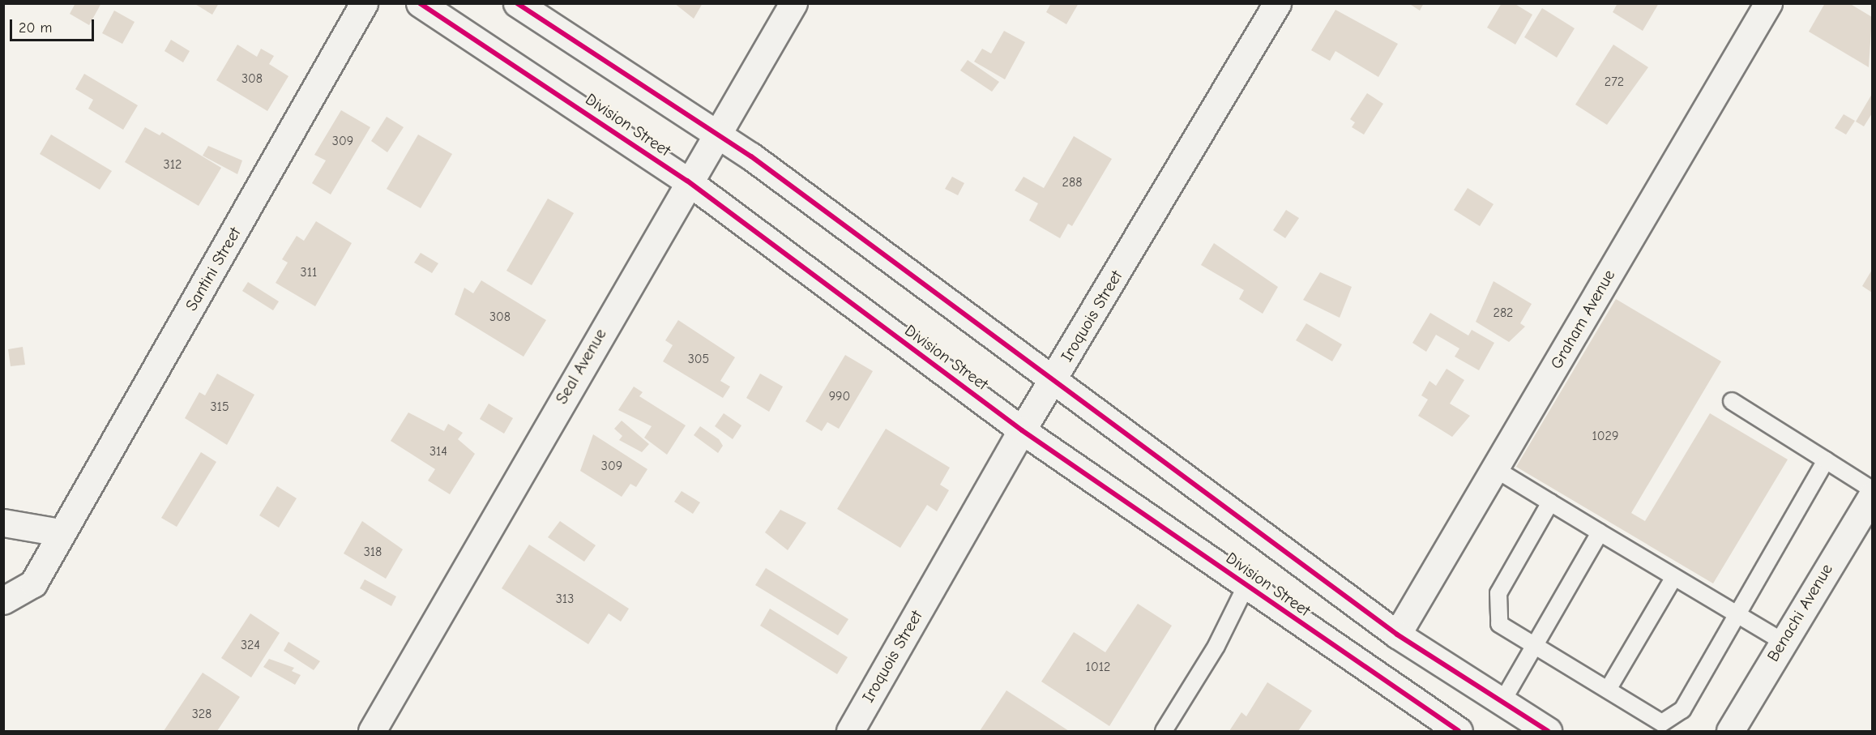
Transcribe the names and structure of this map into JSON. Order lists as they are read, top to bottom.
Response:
{
  "streets": {
    "street": [
      "Division Street",
      "Santini Street",
      "Iroquois Street",
      "Graham Avenue",
      "Seal Avenue",
      "Benachi Avenue"
    ]
  },
  "crossings": [
    ["Division Street", "Iroquois Street"],
    ["Division Street", "Seal Avenue"]
  ],
  "house_numbers": [
    "308",
    "272",
    "309",
    "312",
    "288",
    "311",
    "282",
    "308",
    "305",
    "990",
    "315",
    "1029",
    "314",
    "309",
    "318",
    "313",
    "324",
    "1012",
    "328"
  ],
  "scale_bar": "20 m"
}
